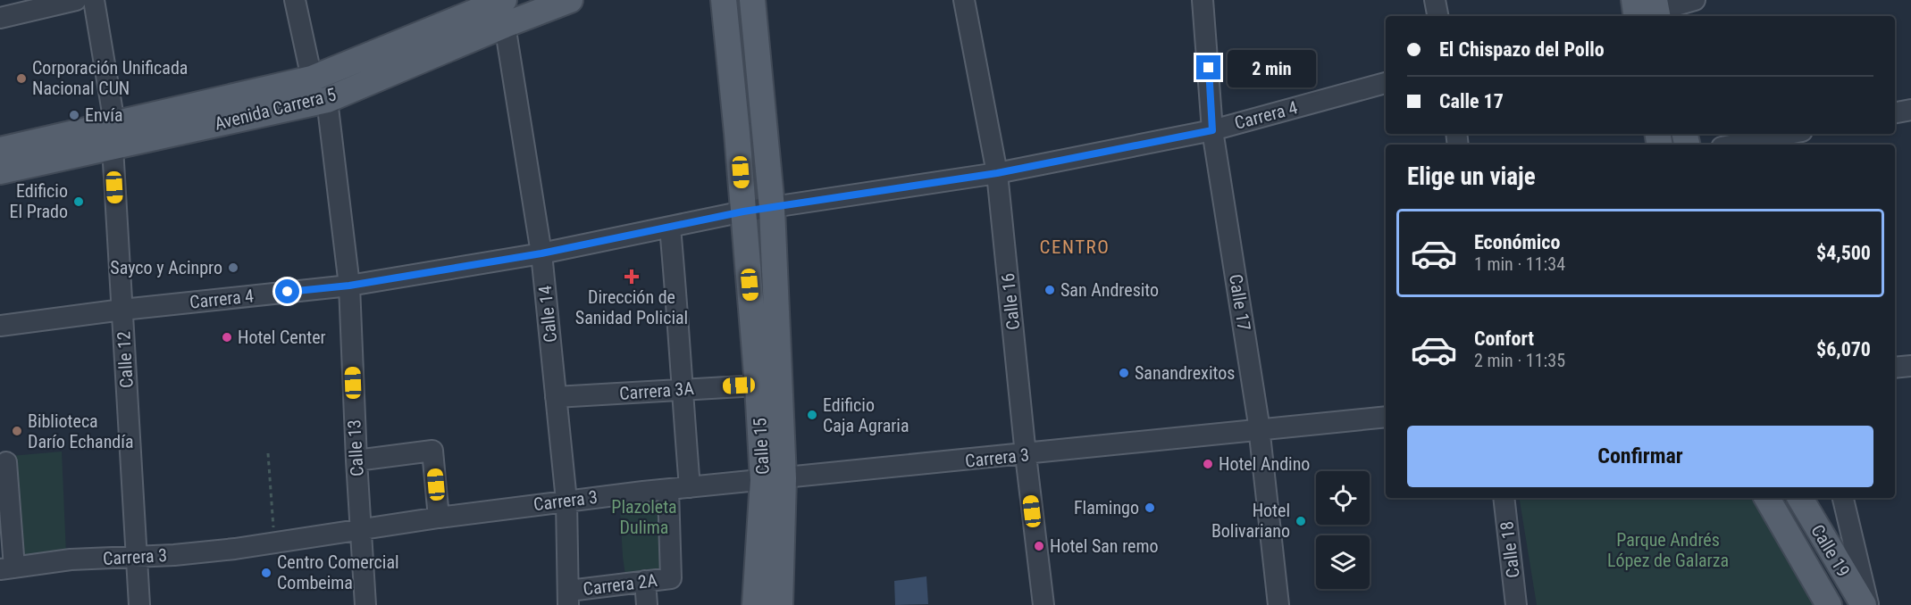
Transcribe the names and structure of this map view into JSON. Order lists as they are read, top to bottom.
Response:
{
  "streets": {
    "main road": ["Avenida Carrera 5", "Calle 15", "Calle 19"],
    "street": [
      "Carrera 4",
      "Calle 16",
      "Calle 17",
      "Calle 14",
      "Calle 12",
      "Carrera 3A",
      "Calle 13",
      "Carrera 3",
      "Calle 18",
      "Carrera 2A"
    ]
  },
  "crossings": [
    ["Avenida Carrera 5", "Calle 14"],
    ["Avenida Carrera 5", "Calle 12"],
    ["Avenida Carrera 5", "Calle 13"],
    ["Carrera 4", "Calle 16"],
    ["Carrera 4", "Calle 17"],
    ["Carrera 4", "Calle 14"],
    ["Carrera 4", "Calle 12"],
    ["Carrera 4", "Calle 15"],
    ["Carrera 4", "Calle 13"],
    ["Calle 16", "Carrera 3"],
    ["Calle 17", "Carrera 3"],
    ["Calle 14", "Carrera 3A"],
    ["Calle 14", "Carrera 3"],
    ["Calle 14", "Carrera 2A"],
    ["Calle 12", "Carrera 3"],
    ["Carrera 3A", "Calle 15"],
    ["Calle 15", "Carrera 3"],
    ["Calle 13", "Carrera 3"],
    ["Carrera 3", "Carrera 2A"]
  ],
  "districts": ["CENTRO"],
  "parks": ["Plazoleta Dulima", "Parque Andrés López de Galarza"],
  "places": {
    "other": [
      "Corporación Unificada Nacional CUN",
      "Envía",
      "Edificio El Prado",
      "Sayco y Acinpro",
      "San Andresito",
      "Hotel Center",
      "Sanandrexitos",
      "Edificio Caja Agraria",
      "Biblioteca Darío Echandía",
      "Hotel Andino",
      "Flamingo",
      "Hotel Bolivariano",
      "Hotel San remo",
      "Centro Comercial Combeima"
    ],
    "health": ["Dirección de Sanidad Policial"]
  },
  "page": {
    "banner": ["El Chispazo del Pollo", "Calle 17"],
    "bubble": "2 min",
    "heading": "Elige un viaje",
    "list": [
      {
        "name": "Económico",
        "note": "1 min · 11:34",
        "value": "$4,500"
      },
      {
        "name": "Confort",
        "note": "2 min · 11:35",
        "value": "$6,070"
      }
    ],
    "buttons": "Confirmar"
  }
}
